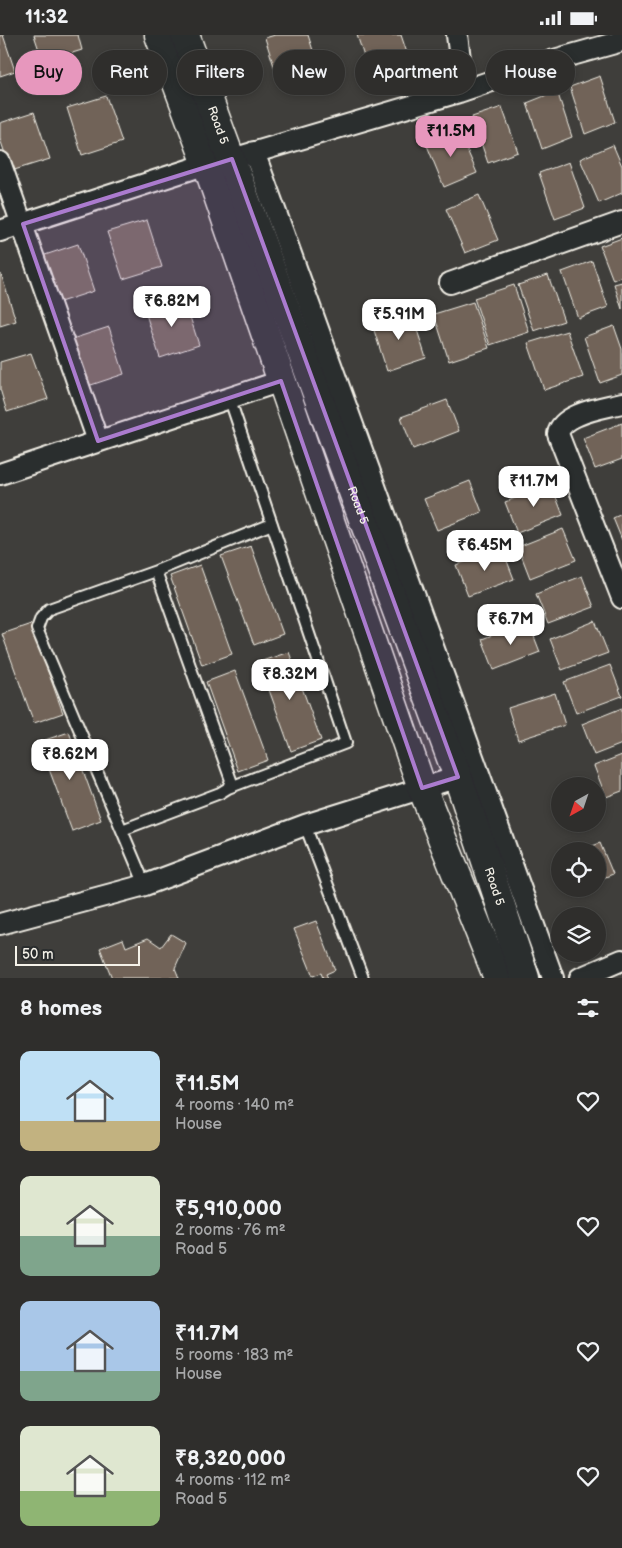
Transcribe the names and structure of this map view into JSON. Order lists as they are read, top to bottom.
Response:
{
  "streets": {
    "street": ["Road 5"]
  },
  "scale_bar": "50 m",
  "north": "bottom left",
  "page": {
    "status": "11:32",
    "chip": [
      "Buy",
      "Rent",
      "Filters",
      "New",
      "Apartment",
      "House"
    ],
    "price": [
      "₹11.5M",
      "₹6.82M",
      "₹5.91M",
      "₹11.7M",
      "₹6.45M",
      "₹6.7M",
      "₹8.32M",
      "₹8.62M"
    ],
    "scale": "50 m",
    "heading": "8 homes",
    "list": [
      {
        "name": "₹11.5M",
        "note": "4 rooms · 140 m² · House"
      },
      {
        "name": "₹5,910,000",
        "note": "2 rooms · 76 m² · Road 5"
      },
      {
        "name": "₹11.7M",
        "note": "5 rooms · 183 m² · House"
      },
      {
        "name": "₹8,320,000",
        "note": "4 rooms · 112 m² · Road 5"
      }
    ]
  }
}
